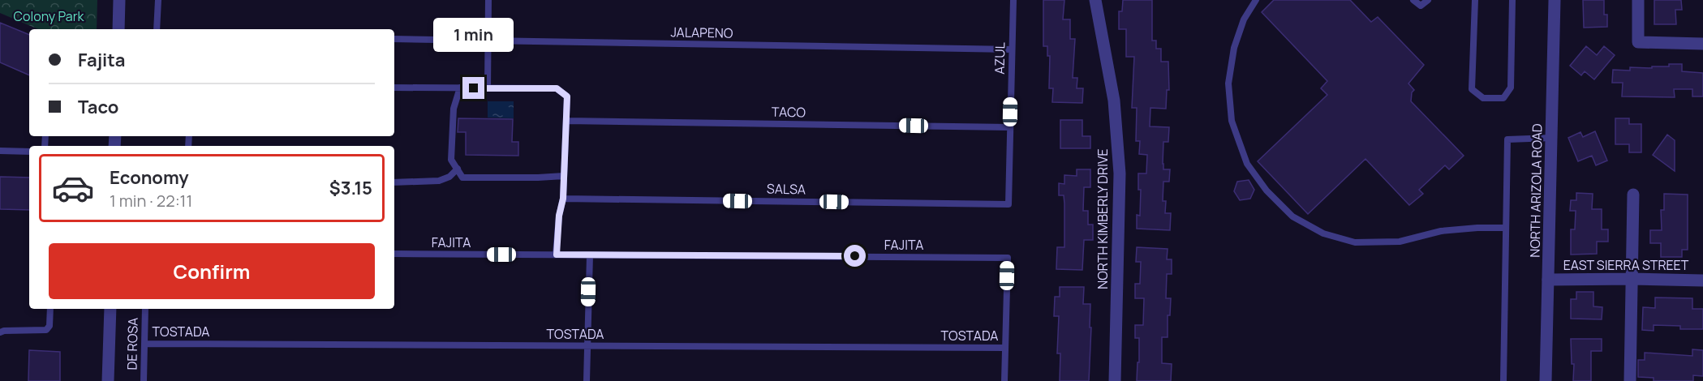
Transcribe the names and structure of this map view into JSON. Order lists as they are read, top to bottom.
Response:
{
  "streets": {
    "street": ["NORTH ARIZOLA ROAD", "NORTH KIMBERLY DRIVE", "EAST SIERRA STREET"],
    "lane": [
      "JALAPENO",
      "AZUL",
      "TACO",
      "SALSA",
      "FAJITA",
      "TOSTADA",
      "DE ROSA"
    ]
  },
  "crossings": [
    ["JALAPENO", "AZUL"],
    ["AZUL", "TACO"],
    ["AZUL", "SALSA"],
    ["NORTH ARIZOLA ROAD", "EAST SIERRA STREET"],
    ["FAJITA", "TOSTADA"],
    ["TOSTADA", "DE ROSA"]
  ],
  "parks": ["Colony Park"],
  "page": {
    "bubble": "1 min",
    "banner": ["Fajita", "Taco"],
    "list": [
      {
        "name": "Economy",
        "note": "1 min · 22:11",
        "value": "$3.15"
      }
    ],
    "buttons": "Confirm"
  }
}
